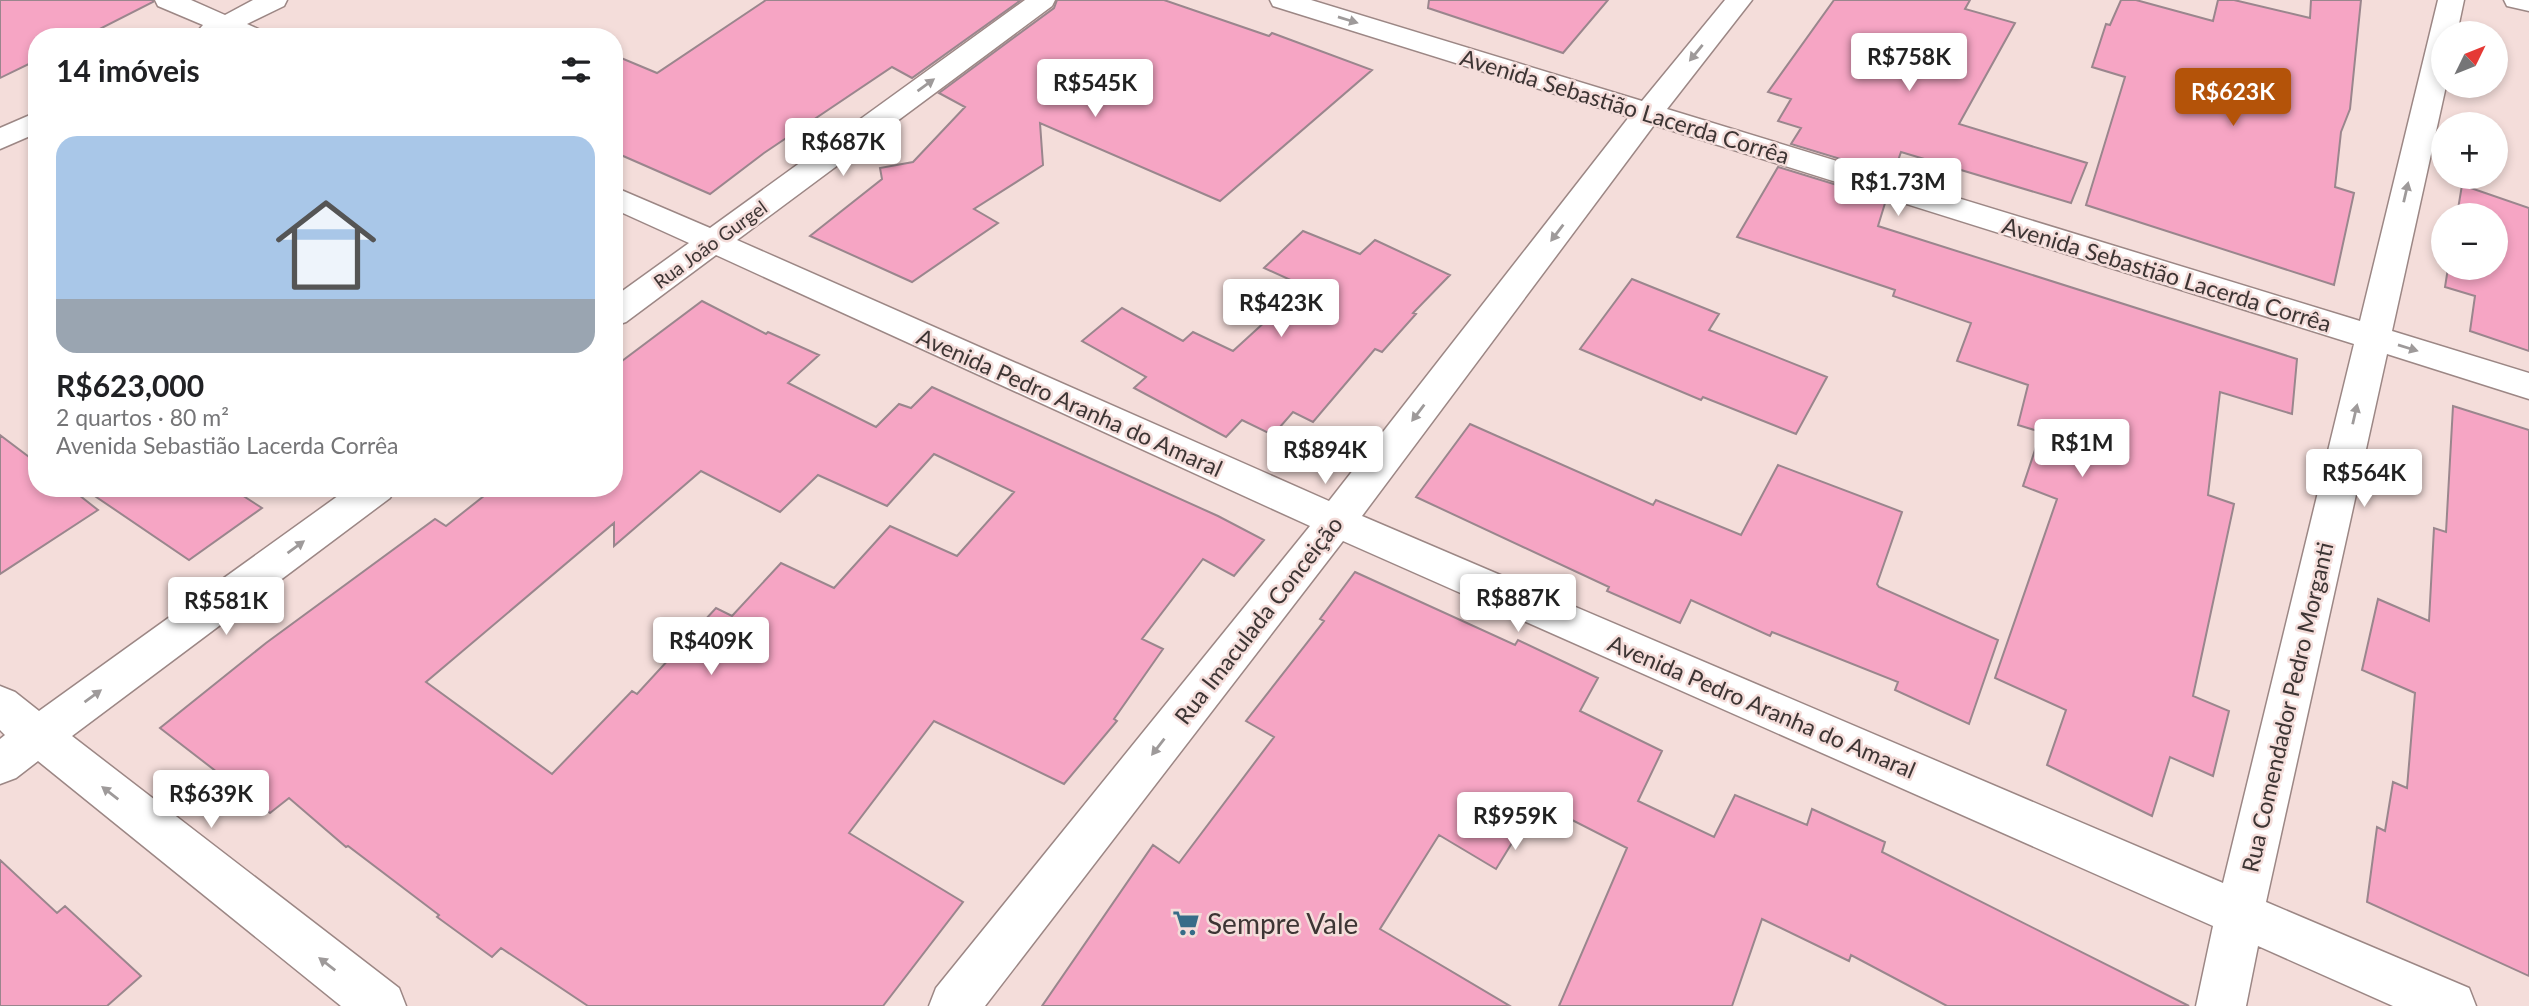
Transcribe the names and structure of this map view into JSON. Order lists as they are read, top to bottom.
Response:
{
  "streets": {
    "street": [
      "Avenida Sebastião Lacerda Corrêa",
      "Rua João Gurgel",
      "Avenida Pedro Aranha do Amaral",
      "Rua Imaculada Conceição",
      "Rua Comendador Pedro Morganti"
    ]
  },
  "crossings": [
    ["Avenida Sebastião Lacerda Corrêa", "Rua Imaculada Conceição"],
    ["Avenida Sebastião Lacerda Corrêa", "Rua Comendador Pedro Morganti"],
    ["Rua João Gurgel", "Avenida Pedro Aranha do Amaral"],
    ["Avenida Pedro Aranha do Amaral", "Rua Imaculada Conceição"],
    ["Avenida Pedro Aranha do Amaral", "Rua Comendador Pedro Morganti"]
  ],
  "one_way": [
    "Avenida Sebastião Lacerda Corrêa",
    "Rua João Gurgel",
    "Rua Imaculada Conceição",
    "Rua Comendador Pedro Morganti"
  ],
  "places": {
    "supermarket": ["Sempre Vale"]
  },
  "north": "top right",
  "page": {
    "map_buttons": ["+", "−"],
    "heading": "14 imóveis",
    "price": [
      "R$758K",
      "R$545K",
      "R$623K",
      "R$687K",
      "R$1.73M",
      "R$423K",
      "R$1M",
      "R$894K",
      "R$564K",
      "R$887K",
      "R$581K",
      "R$409K",
      "R$639K",
      "R$959K"
    ],
    "list": [
      {
        "name": "R$623,000",
        "note": "2 quartos · 80 m² · Avenida Sebastião Lacerda Corrêa"
      }
    ]
  }
}
